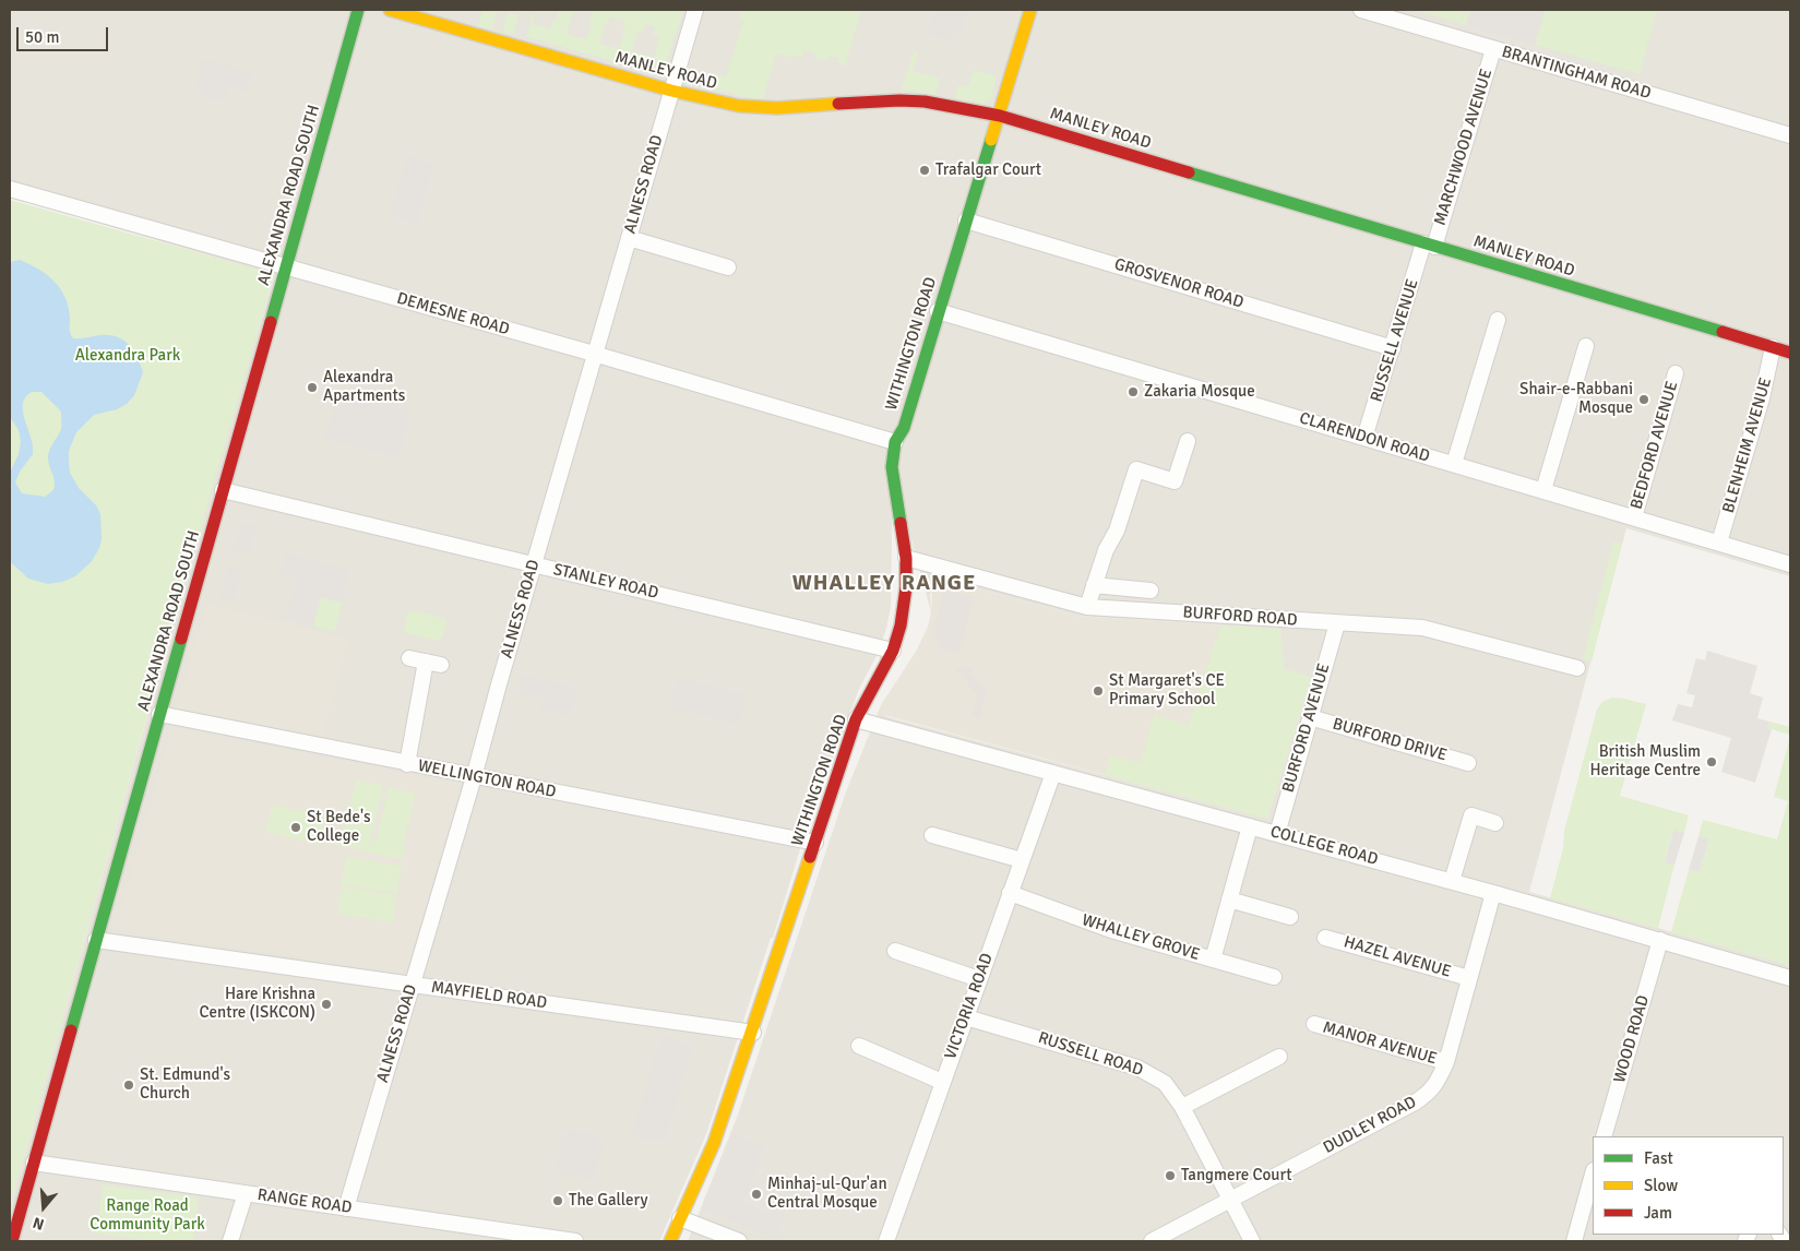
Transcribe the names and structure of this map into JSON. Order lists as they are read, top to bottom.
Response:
{
  "streets": {
    "street": [
      "MANLEY ROAD",
      "BRANTINGHAM ROAD",
      "MARCHWOOD AVENUE",
      "ALNESS ROAD",
      "ALEXANDRA ROAD SOUTH",
      "GROSVENOR ROAD",
      "DEMESNE ROAD",
      "RUSSELL AVENUE",
      "WITHINGTON ROAD",
      "CLARENDON ROAD",
      "BEDFORD AVENUE",
      "BLENHEIM AVENUE",
      "STANLEY ROAD",
      "BURFORD ROAD",
      "BURFORD AVENUE",
      "BURFORD DRIVE",
      "WELLINGTON ROAD",
      "COLLEGE ROAD",
      "WHALLEY GROVE",
      "HAZEL AVENUE",
      "MAYFIELD ROAD",
      "VICTORIA ROAD",
      "WOOD ROAD",
      "MANOR AVENUE",
      "RUSSELL ROAD",
      "DUDLEY ROAD",
      "RANGE ROAD"
    ]
  },
  "crossings": [
    ["MANLEY ROAD", "MARCHWOOD AVENUE"],
    ["MANLEY ROAD", "ALNESS ROAD"],
    ["MANLEY ROAD", "RUSSELL AVENUE"],
    ["MANLEY ROAD", "WITHINGTON ROAD"],
    ["MANLEY ROAD", "BLENHEIM AVENUE"],
    ["BRANTINGHAM ROAD", "MARCHWOOD AVENUE"],
    ["MARCHWOOD AVENUE", "RUSSELL AVENUE"],
    ["ALNESS ROAD", "DEMESNE ROAD"],
    ["ALNESS ROAD", "STANLEY ROAD"],
    ["ALNESS ROAD", "WELLINGTON ROAD"],
    ["ALNESS ROAD", "MAYFIELD ROAD"],
    ["ALNESS ROAD", "RANGE ROAD"],
    ["ALEXANDRA ROAD SOUTH", "DEMESNE ROAD"],
    ["ALEXANDRA ROAD SOUTH", "STANLEY ROAD"],
    ["ALEXANDRA ROAD SOUTH", "WELLINGTON ROAD"],
    ["ALEXANDRA ROAD SOUTH", "MAYFIELD ROAD"],
    ["ALEXANDRA ROAD SOUTH", "RANGE ROAD"],
    ["GROSVENOR ROAD", "RUSSELL AVENUE"],
    ["GROSVENOR ROAD", "WITHINGTON ROAD"],
    ["DEMESNE ROAD", "WITHINGTON ROAD"],
    ["RUSSELL AVENUE", "CLARENDON ROAD"],
    ["WITHINGTON ROAD", "CLARENDON ROAD"],
    ["WITHINGTON ROAD", "STANLEY ROAD"],
    ["WITHINGTON ROAD", "BURFORD ROAD"],
    ["WITHINGTON ROAD", "WELLINGTON ROAD"],
    ["WITHINGTON ROAD", "COLLEGE ROAD"],
    ["WITHINGTON ROAD", "MAYFIELD ROAD"],
    ["CLARENDON ROAD", "BEDFORD AVENUE"],
    ["CLARENDON ROAD", "BLENHEIM AVENUE"],
    ["BURFORD ROAD", "BURFORD AVENUE"],
    ["BURFORD AVENUE", "BURFORD DRIVE"],
    ["BURFORD AVENUE", "COLLEGE ROAD"],
    ["COLLEGE ROAD", "VICTORIA ROAD"],
    ["COLLEGE ROAD", "WOOD ROAD"],
    ["COLLEGE ROAD", "DUDLEY ROAD"],
    ["WHALLEY GROVE", "VICTORIA ROAD"],
    ["HAZEL AVENUE", "DUDLEY ROAD"],
    ["VICTORIA ROAD", "RUSSELL ROAD"],
    ["MANOR AVENUE", "DUDLEY ROAD"],
    ["RUSSELL ROAD", "DUDLEY ROAD"]
  ],
  "districts": ["WHALLEY RANGE"],
  "parks": ["Alexandra Park", "Range Road Community Park"],
  "places": [
    "Trafalgar Court",
    "Alexandra Apartments",
    "Zakaria Mosque",
    "Shair-e-Rabbani Mosque",
    "St Margaret's CE Primary School",
    "British Muslim Heritage Centre",
    "St Bede's College",
    "Hare Krishna Centre (ISKCON)",
    "St. Edmund's Church",
    "Tangmere Court",
    "Minhaj-ul-Qur'an Central Mosque",
    "The Gallery"
  ],
  "legend": ["Fast", "Slow", "Jam"],
  "scale_bar": "50 m",
  "north": "bottom"
}
